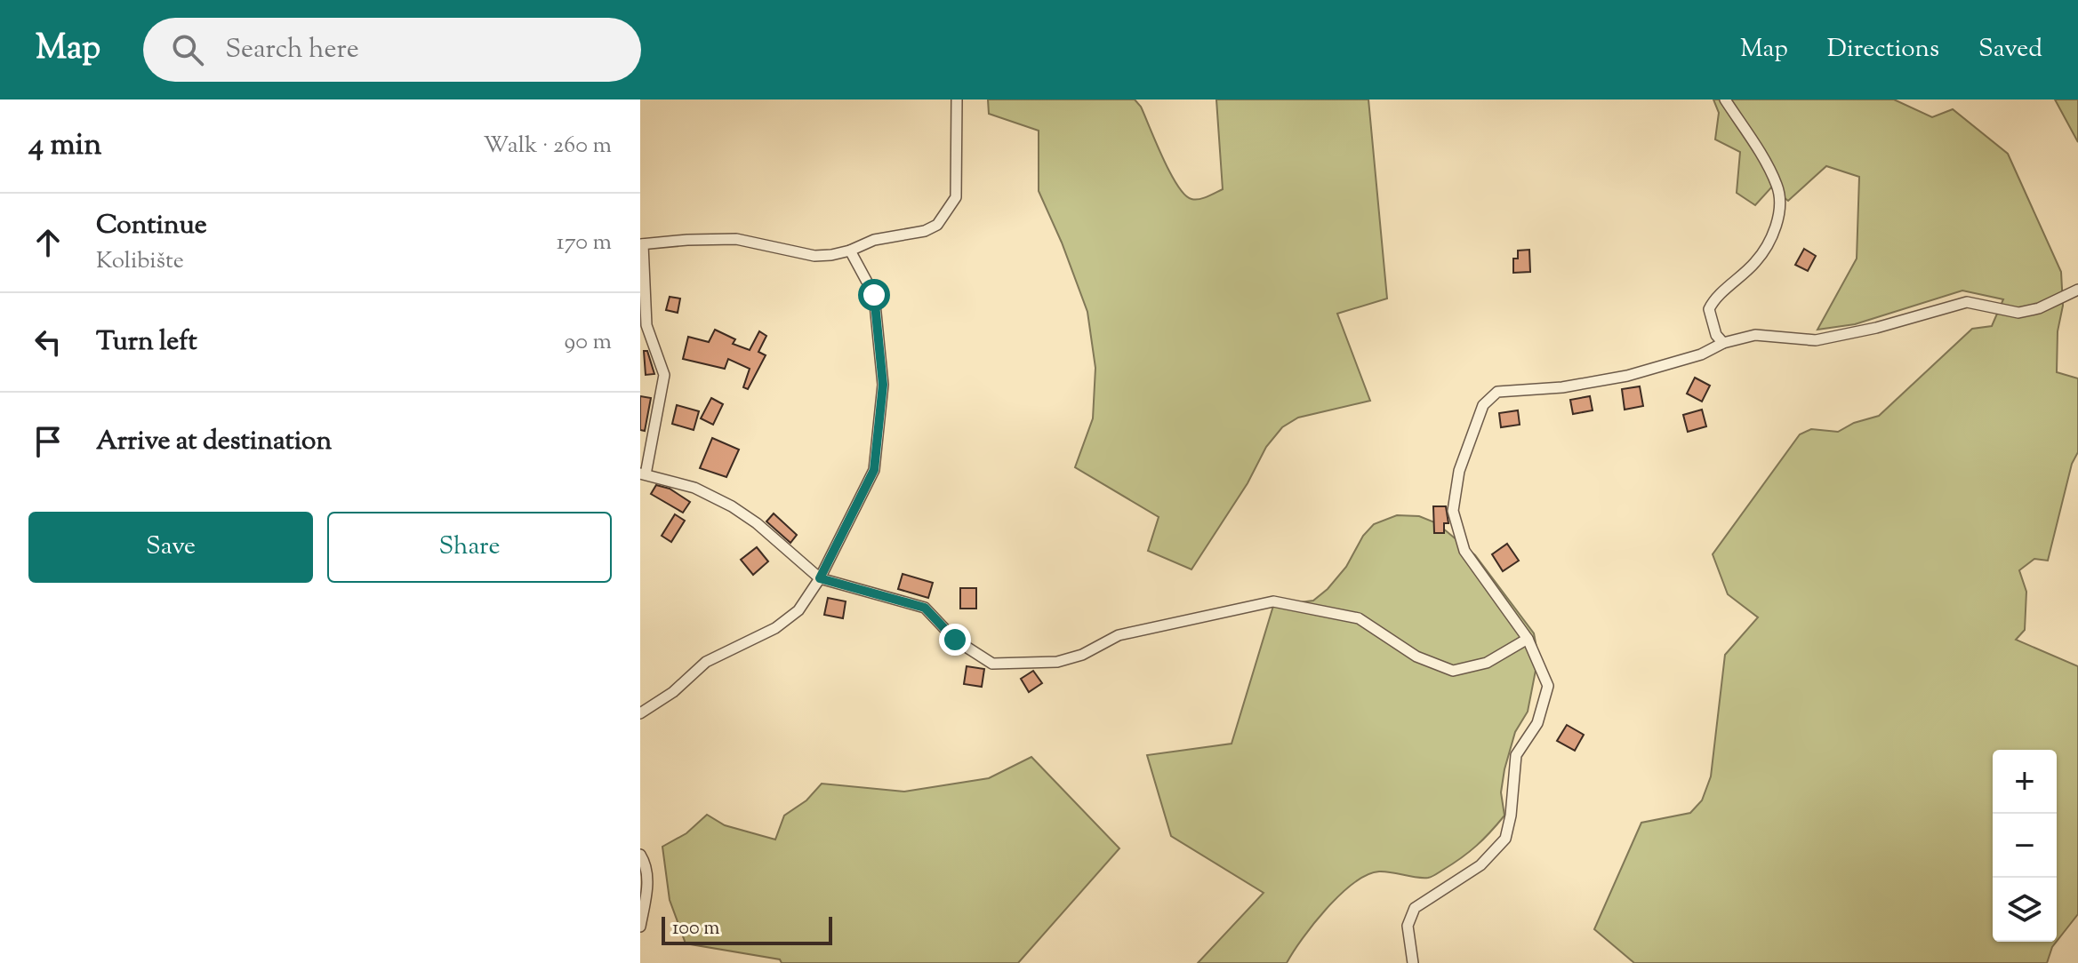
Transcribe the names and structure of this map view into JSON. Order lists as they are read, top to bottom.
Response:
{
  "scale_bar": "100 m",
  "page": {
    "header": "Map",
    "search": "Search here",
    "nav": ["Map", "Directions", "Saved"],
    "heading": ["4 min", "Walk · 260 m"],
    "list": [
      ["Continue", "Kolibište", "170 m"],
      ["Turn left", "90 m"],
      "Arrive at destination"
    ],
    "buttons": ["Save", "Share"],
    "map_buttons": ["+", "−"],
    "scale": "100 m"
  }
}
